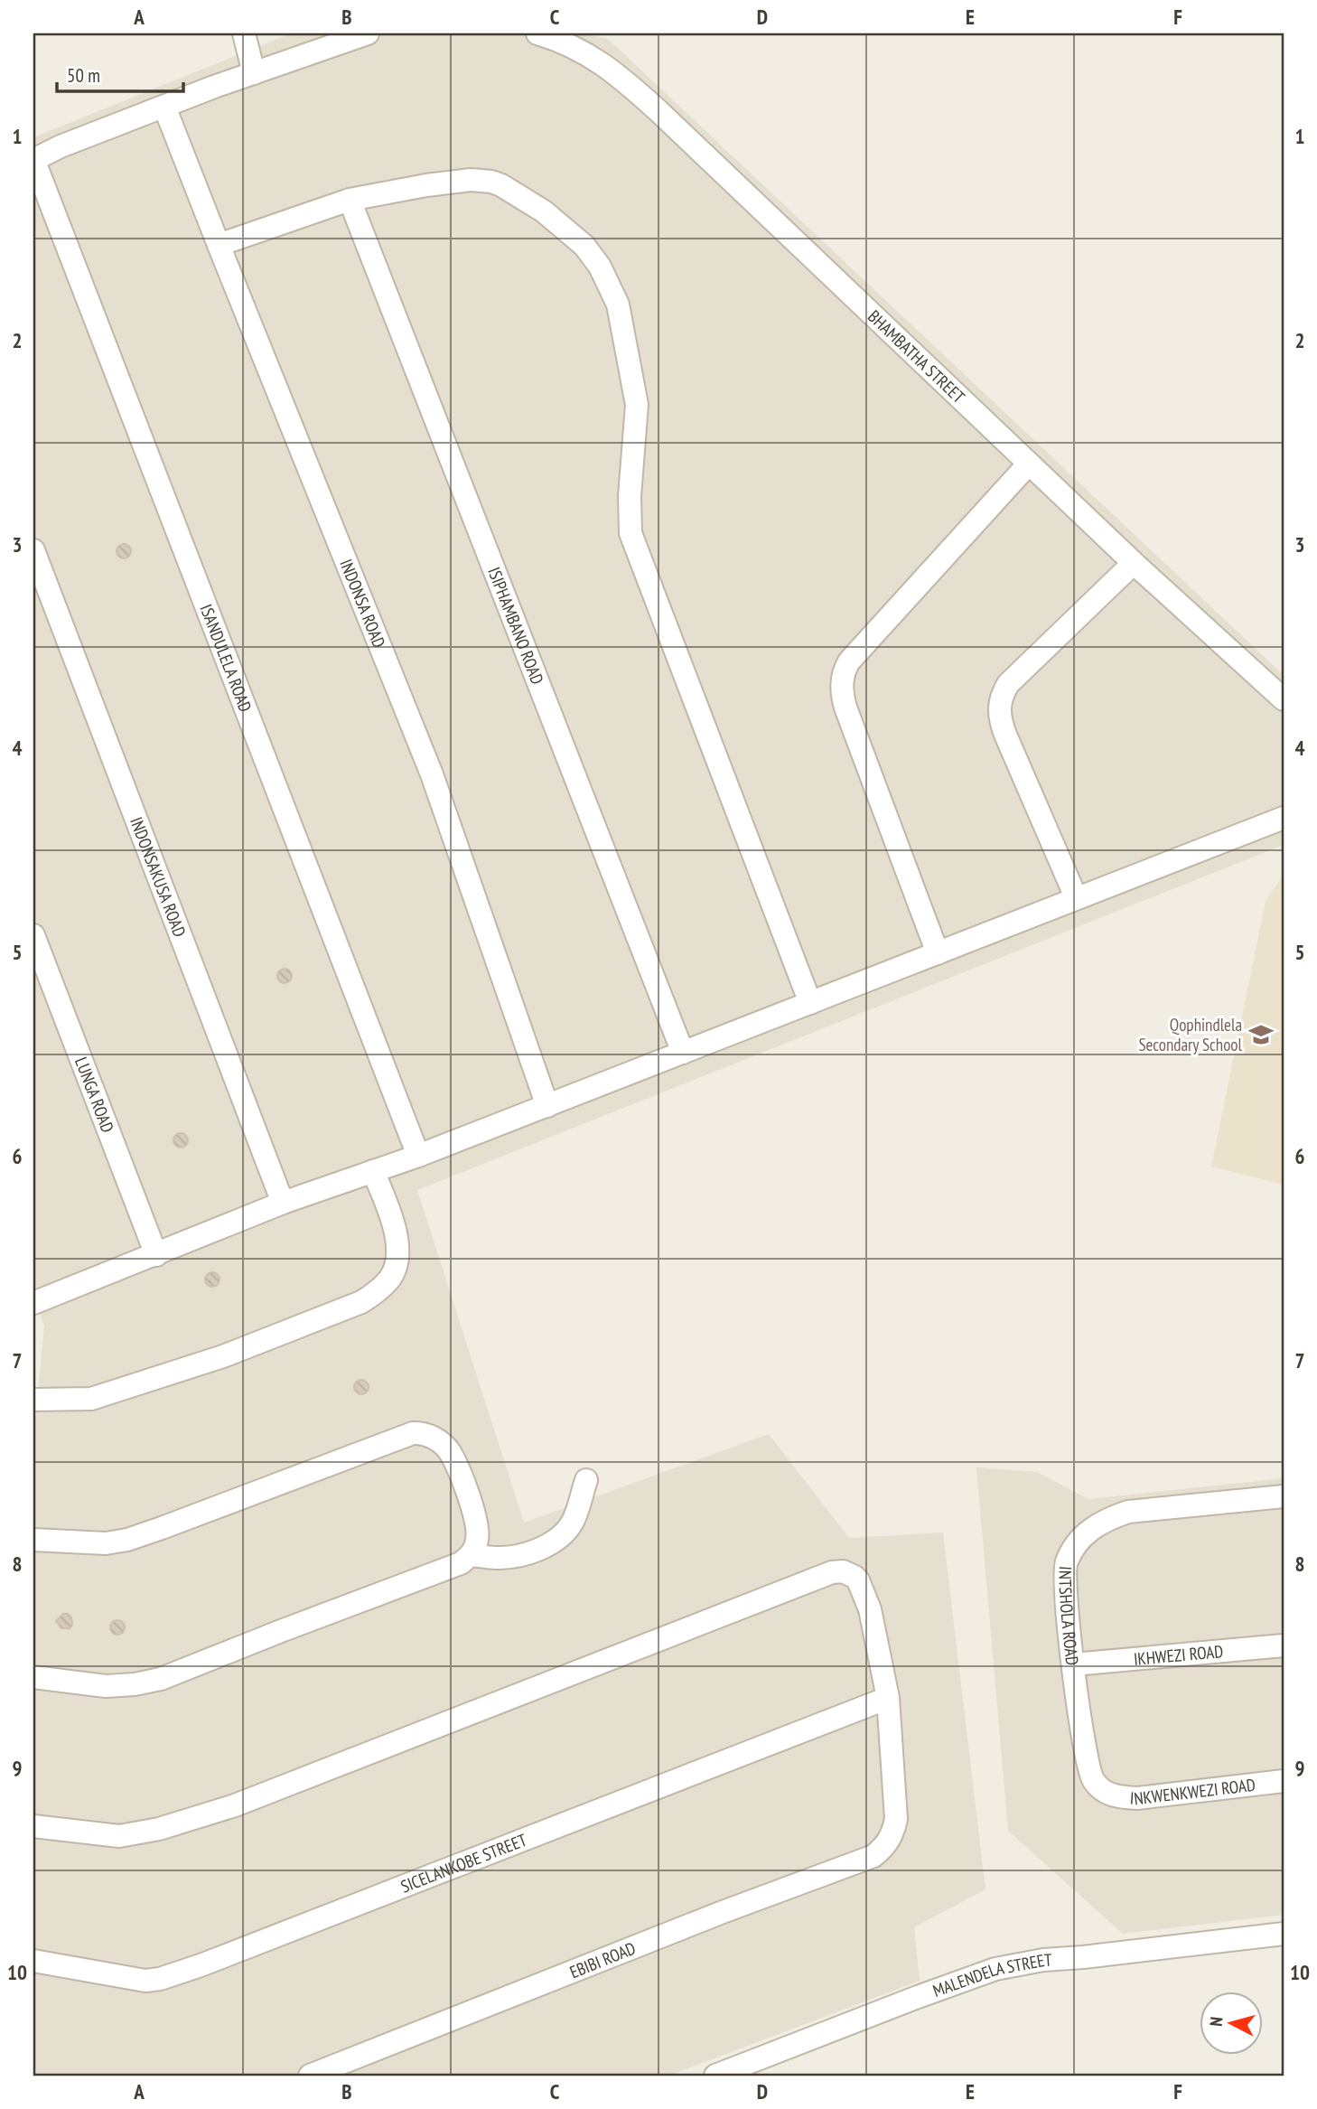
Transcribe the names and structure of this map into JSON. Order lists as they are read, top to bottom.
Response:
{
  "streets": {
    "street": [
      "BHAMBATHA STREET",
      "INDONSA ROAD",
      "ISIPHAMBANO ROAD",
      "ISANDULELA ROAD",
      "INDONSAKUSA ROAD",
      "LUNGA ROAD",
      "INTSHOLA ROAD",
      "IKHWEZI ROAD",
      "INKWENKWEZI ROAD",
      "SICELANKOBE STREET",
      "EBIBI ROAD",
      "MALENDELA STREET"
    ]
  },
  "crossings": [
    ["INTSHOLA ROAD", "IKHWEZI ROAD"],
    ["INTSHOLA ROAD", "INKWENKWEZI ROAD"],
    ["SICELANKOBE STREET", "EBIBI ROAD"]
  ],
  "places": {
    "school or university": ["Qophindlela Secondary School"]
  },
  "scale_bar": "50 m",
  "north": "left",
  "grid": {
    "columns": [
      "A",
      "B",
      "C",
      "D",
      "E",
      "F"
    ],
    "rows": [
      "1",
      "2",
      "3",
      "4",
      "5",
      "6",
      "7",
      "8",
      "9",
      "10"
    ]
  }
}
